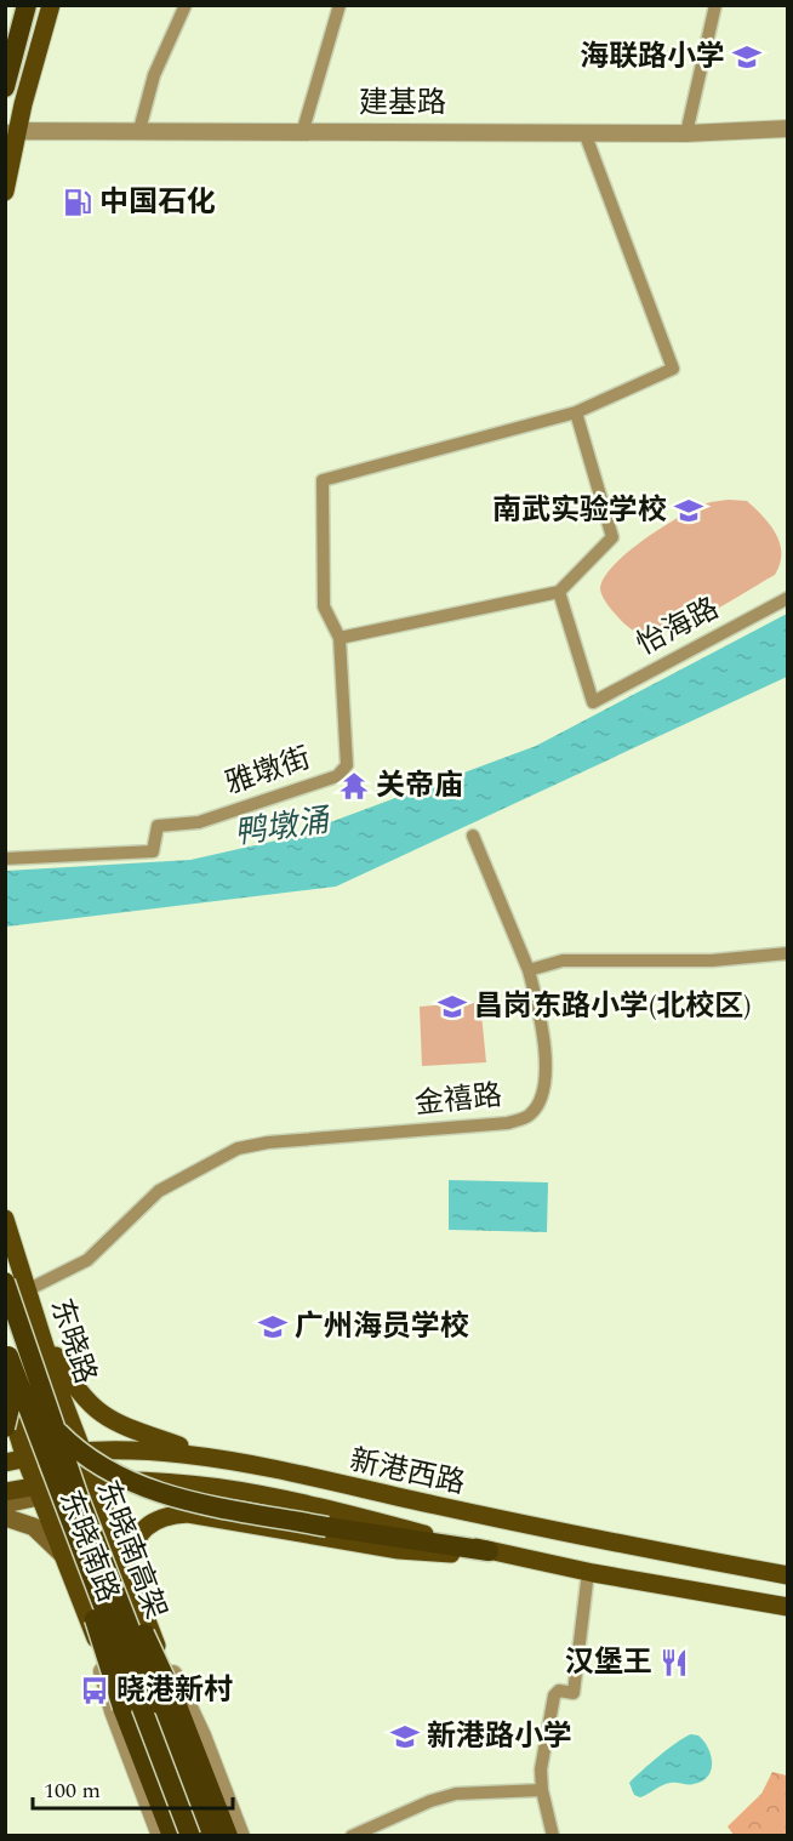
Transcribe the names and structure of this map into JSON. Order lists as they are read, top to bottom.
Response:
{
  "streets": {
    "highway": ["东晓南高架"],
    "main road": ["东晓路", "新港西路", "东晓南路"],
    "street": [
      "建基路",
      "怡海路",
      "雅墩街",
      "金禧路"
    ]
  },
  "crossings": [
    ["金禧路", "东晓路"],
    ["东晓路", "新港西路"],
    ["东晓路", "东晓南路"],
    ["东晓路", "东晓南高架"],
    ["新港西路", "东晓南路"],
    ["新港西路", "东晓南高架"],
    ["东晓南路", "东晓南高架"]
  ],
  "water": ["鸭墩涌"],
  "places": {
    "school or university": [
      "海联路小学",
      "南武实验学校",
      "昌岗东路小学(北校区)",
      "广州海员学校",
      "新港路小学"
    ],
    "fuel station": ["中国石化"],
    "temple": ["关帝庙"],
    "restaurant": ["汉堡王"],
    "bus stop": ["晓港新村"]
  },
  "scale_bar": "100 m"
}
